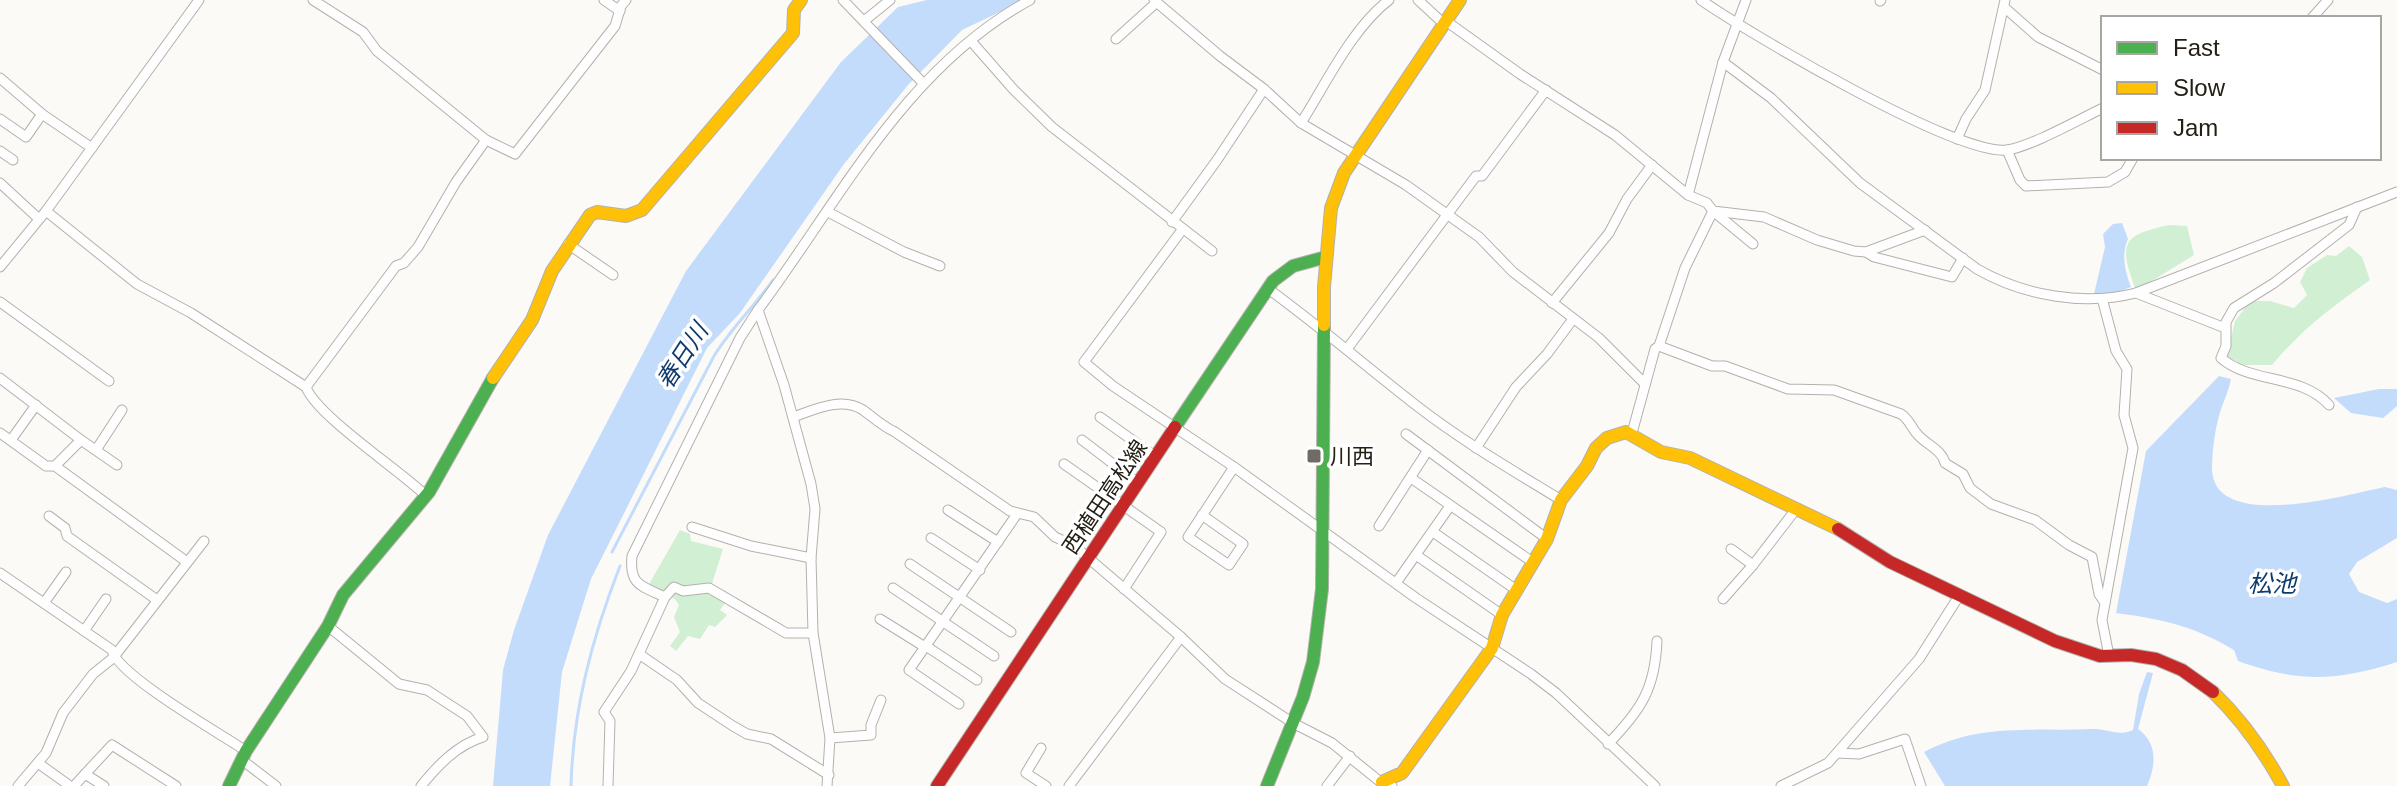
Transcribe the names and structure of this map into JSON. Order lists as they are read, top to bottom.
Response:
{
  "streets": {
    "street": ["西植田高松線"]
  },
  "water": ["春日川", "松池"],
  "places": {
    "transit": ["川西"]
  },
  "legend": ["Fast", "Slow", "Jam"]
}
